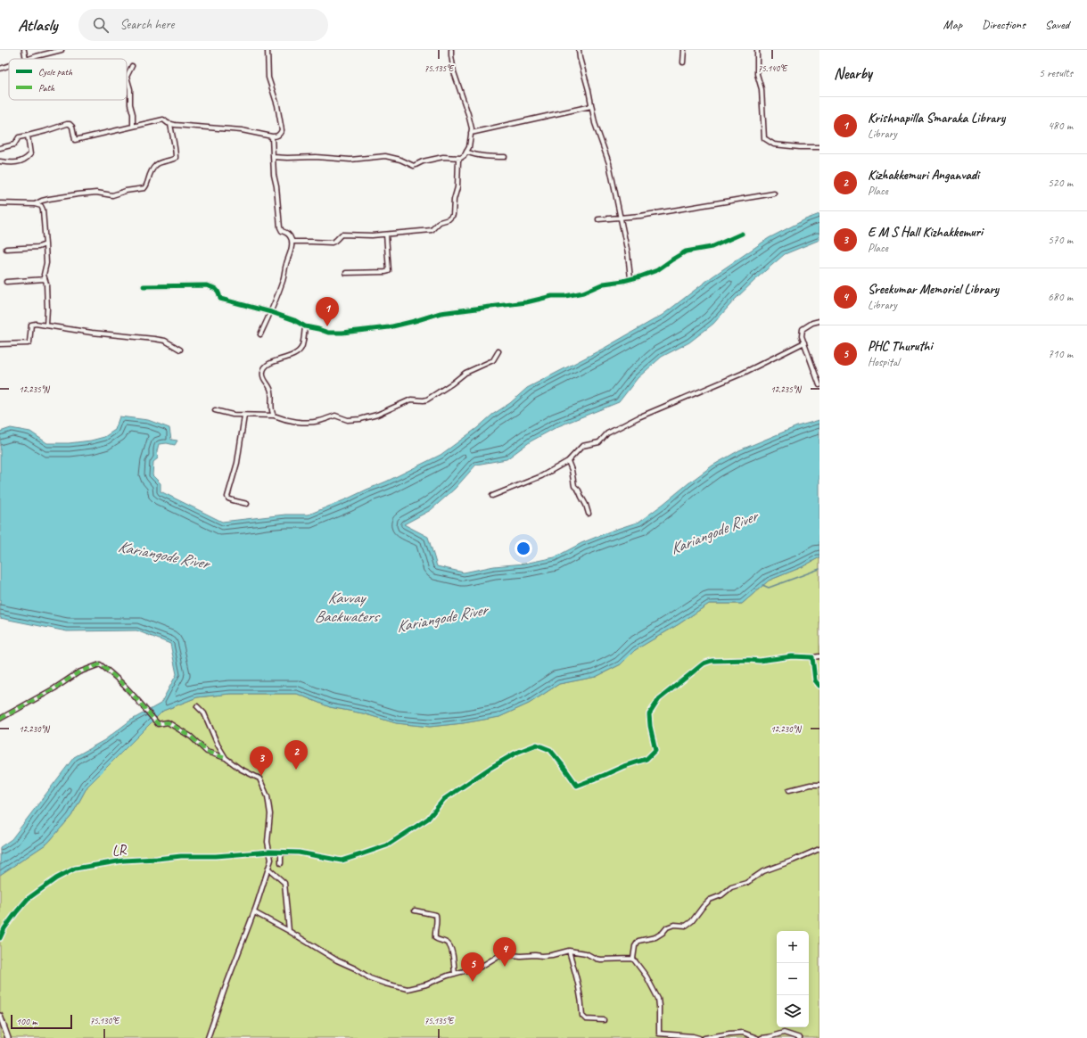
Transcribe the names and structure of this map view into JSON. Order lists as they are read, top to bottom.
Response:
{
  "streets": {
    "street": ["LR"]
  },
  "water": ["Kariangode River", "Kavvay Backwaters"],
  "legend": ["Cycle path", "Path"],
  "scale_bar": "100 m",
  "page": {
    "header": "Atlasly",
    "search": "Search here",
    "nav": ["Map", "Directions", "Saved"],
    "heading": ["Nearby", "5 results"],
    "list": [
      {
        "mark": "1",
        "name": "Krishnapilla Smaraka Library",
        "note": "Library",
        "value": "480 m"
      },
      {
        "mark": "2",
        "name": "Kizhakkemuri Anganvadi",
        "note": "Place",
        "value": "520 m"
      },
      {
        "mark": "3",
        "name": "E M S Hall Kizhakkemuri",
        "note": "Place",
        "value": "570 m"
      },
      {
        "mark": "4",
        "name": "Sreekumar Memoriel Library",
        "note": "Library",
        "value": "680 m"
      },
      {
        "mark": "5",
        "name": "PHC Thuruthi",
        "note": "Hospital",
        "value": "710 m"
      }
    ],
    "pins": [
      "1",
      "2",
      "3",
      "4",
      "5"
    ],
    "map_buttons": ["+", "−"],
    "scale": "100 m"
  },
  "coordinates": [
    "75.135°E",
    "75.140°E",
    "12.235°N",
    "12.230°N",
    "75.130°E"
  ]
}
